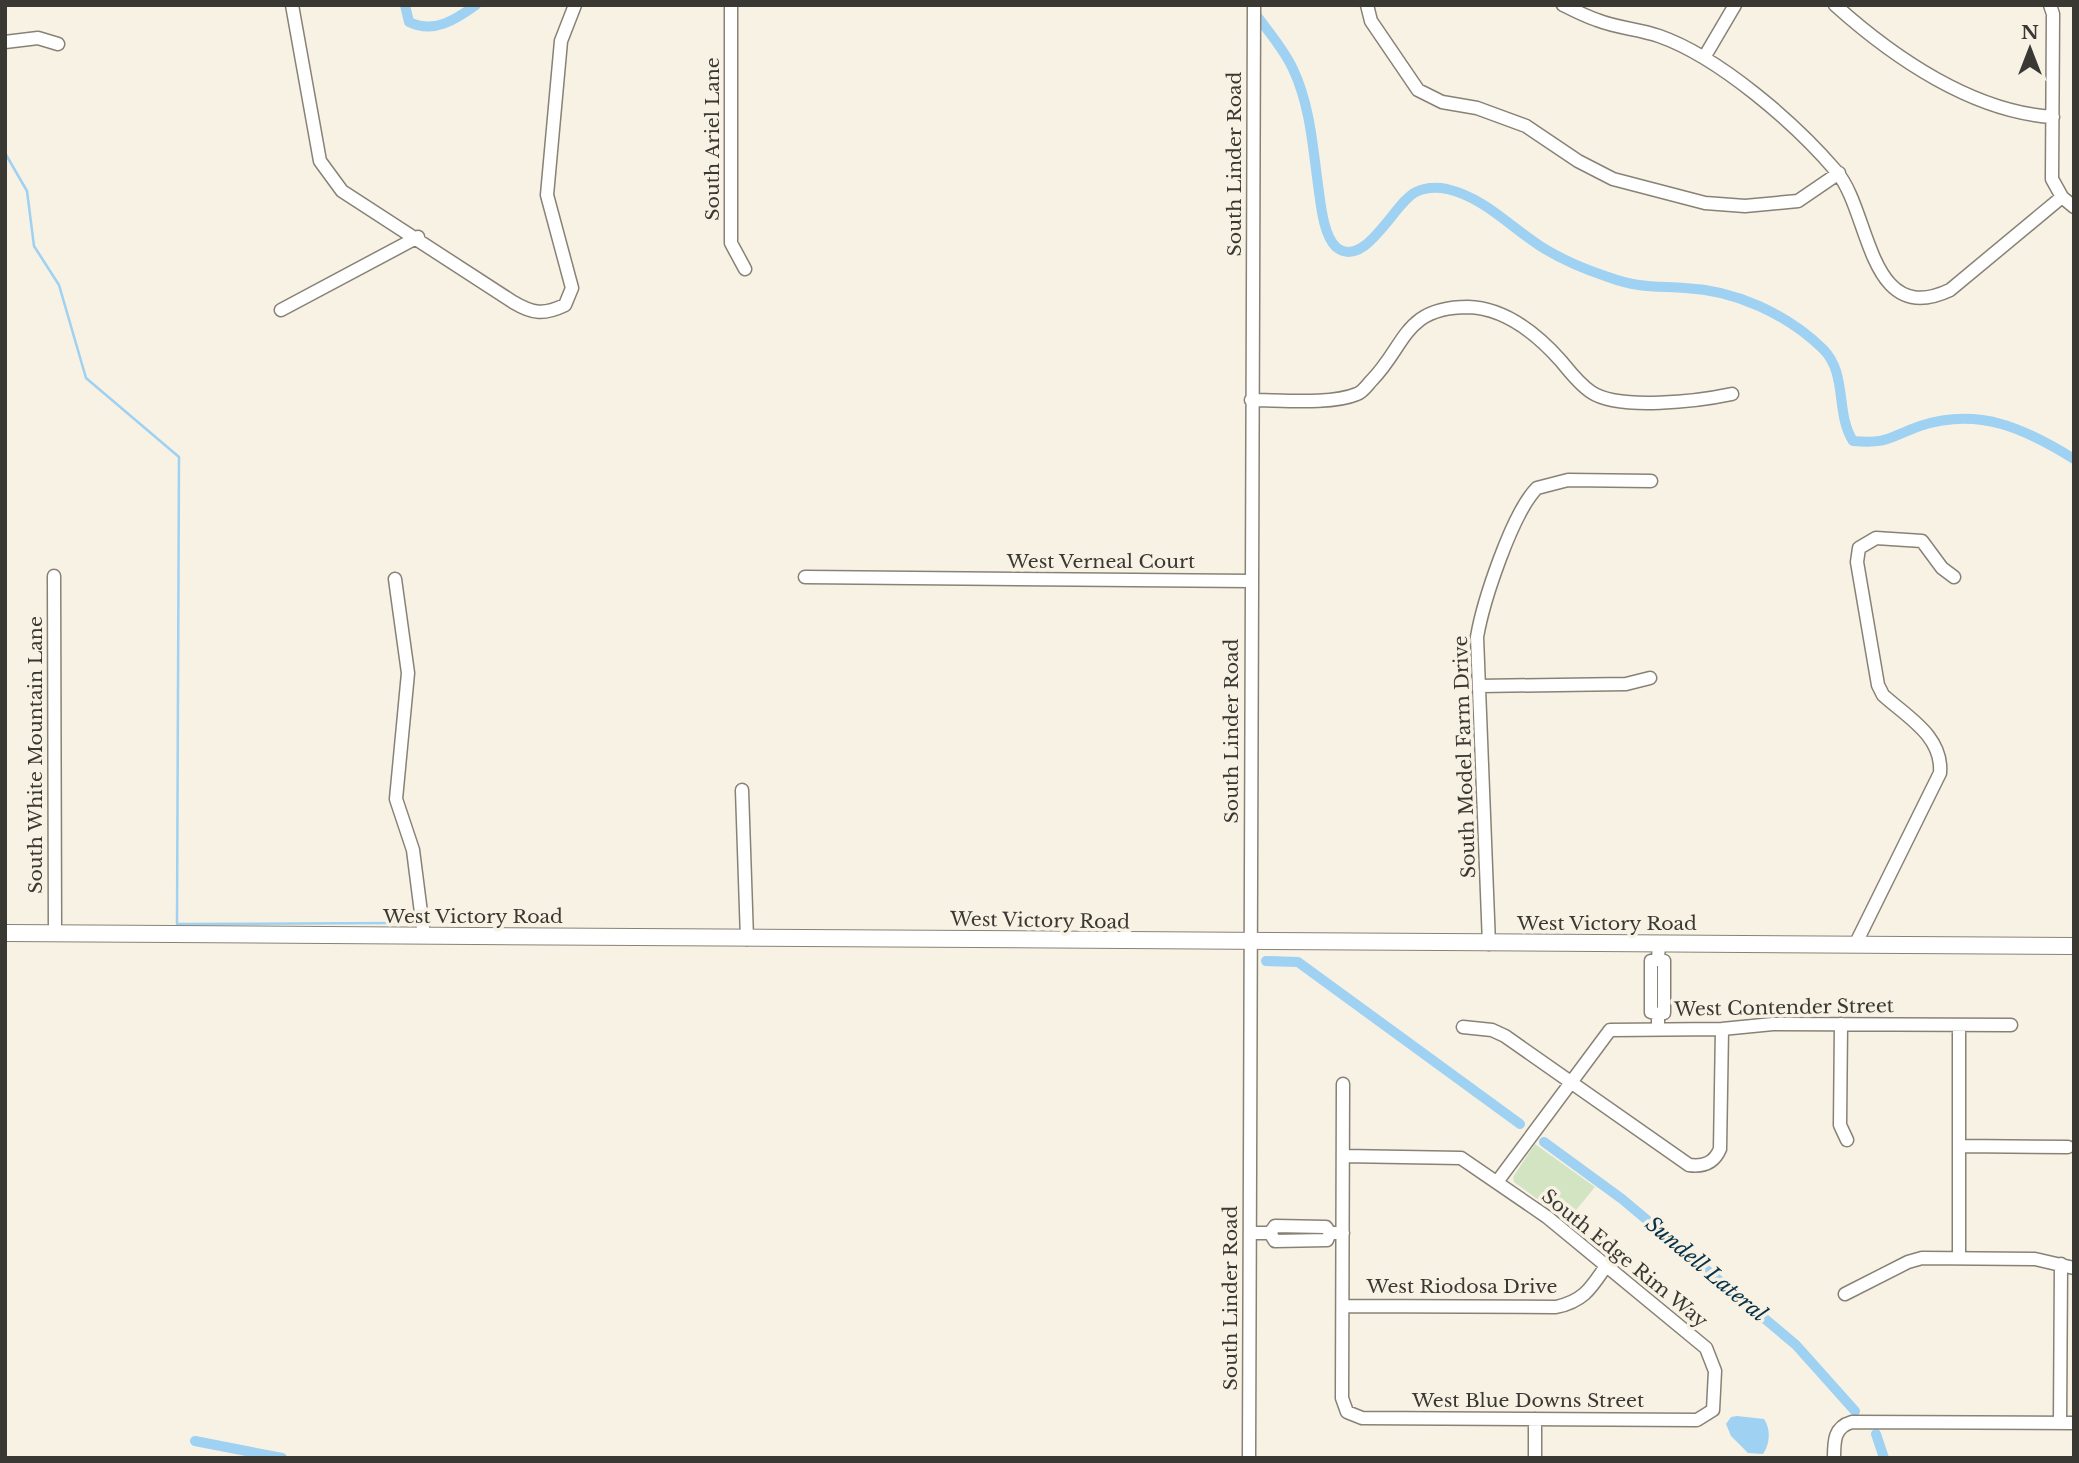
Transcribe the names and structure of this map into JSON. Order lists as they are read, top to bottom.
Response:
{
  "streets": {
    "main road": ["West Victory Road"],
    "street": [
      "South Ariel Lane",
      "South Linder Road",
      "West Verneal Court",
      "South White Mountain Lane",
      "South Model Farm Drive",
      "West Contender Street",
      "South Edge Rim Way",
      "West Riodosa Drive",
      "West Blue Downs Street"
    ]
  },
  "crossings": [
    ["South Linder Road", "West Verneal Court"],
    ["South Linder Road", "West Victory Road"],
    ["South White Mountain Lane", "West Victory Road"],
    ["South Model Farm Drive", "West Victory Road"],
    ["South Edge Rim Way", "West Riodosa Drive"],
    ["South Edge Rim Way", "West Blue Downs Street"],
    ["West Riodosa Drive", "West Blue Downs Street"]
  ],
  "water": ["Sundell Lateral"],
  "north": "top"
}
